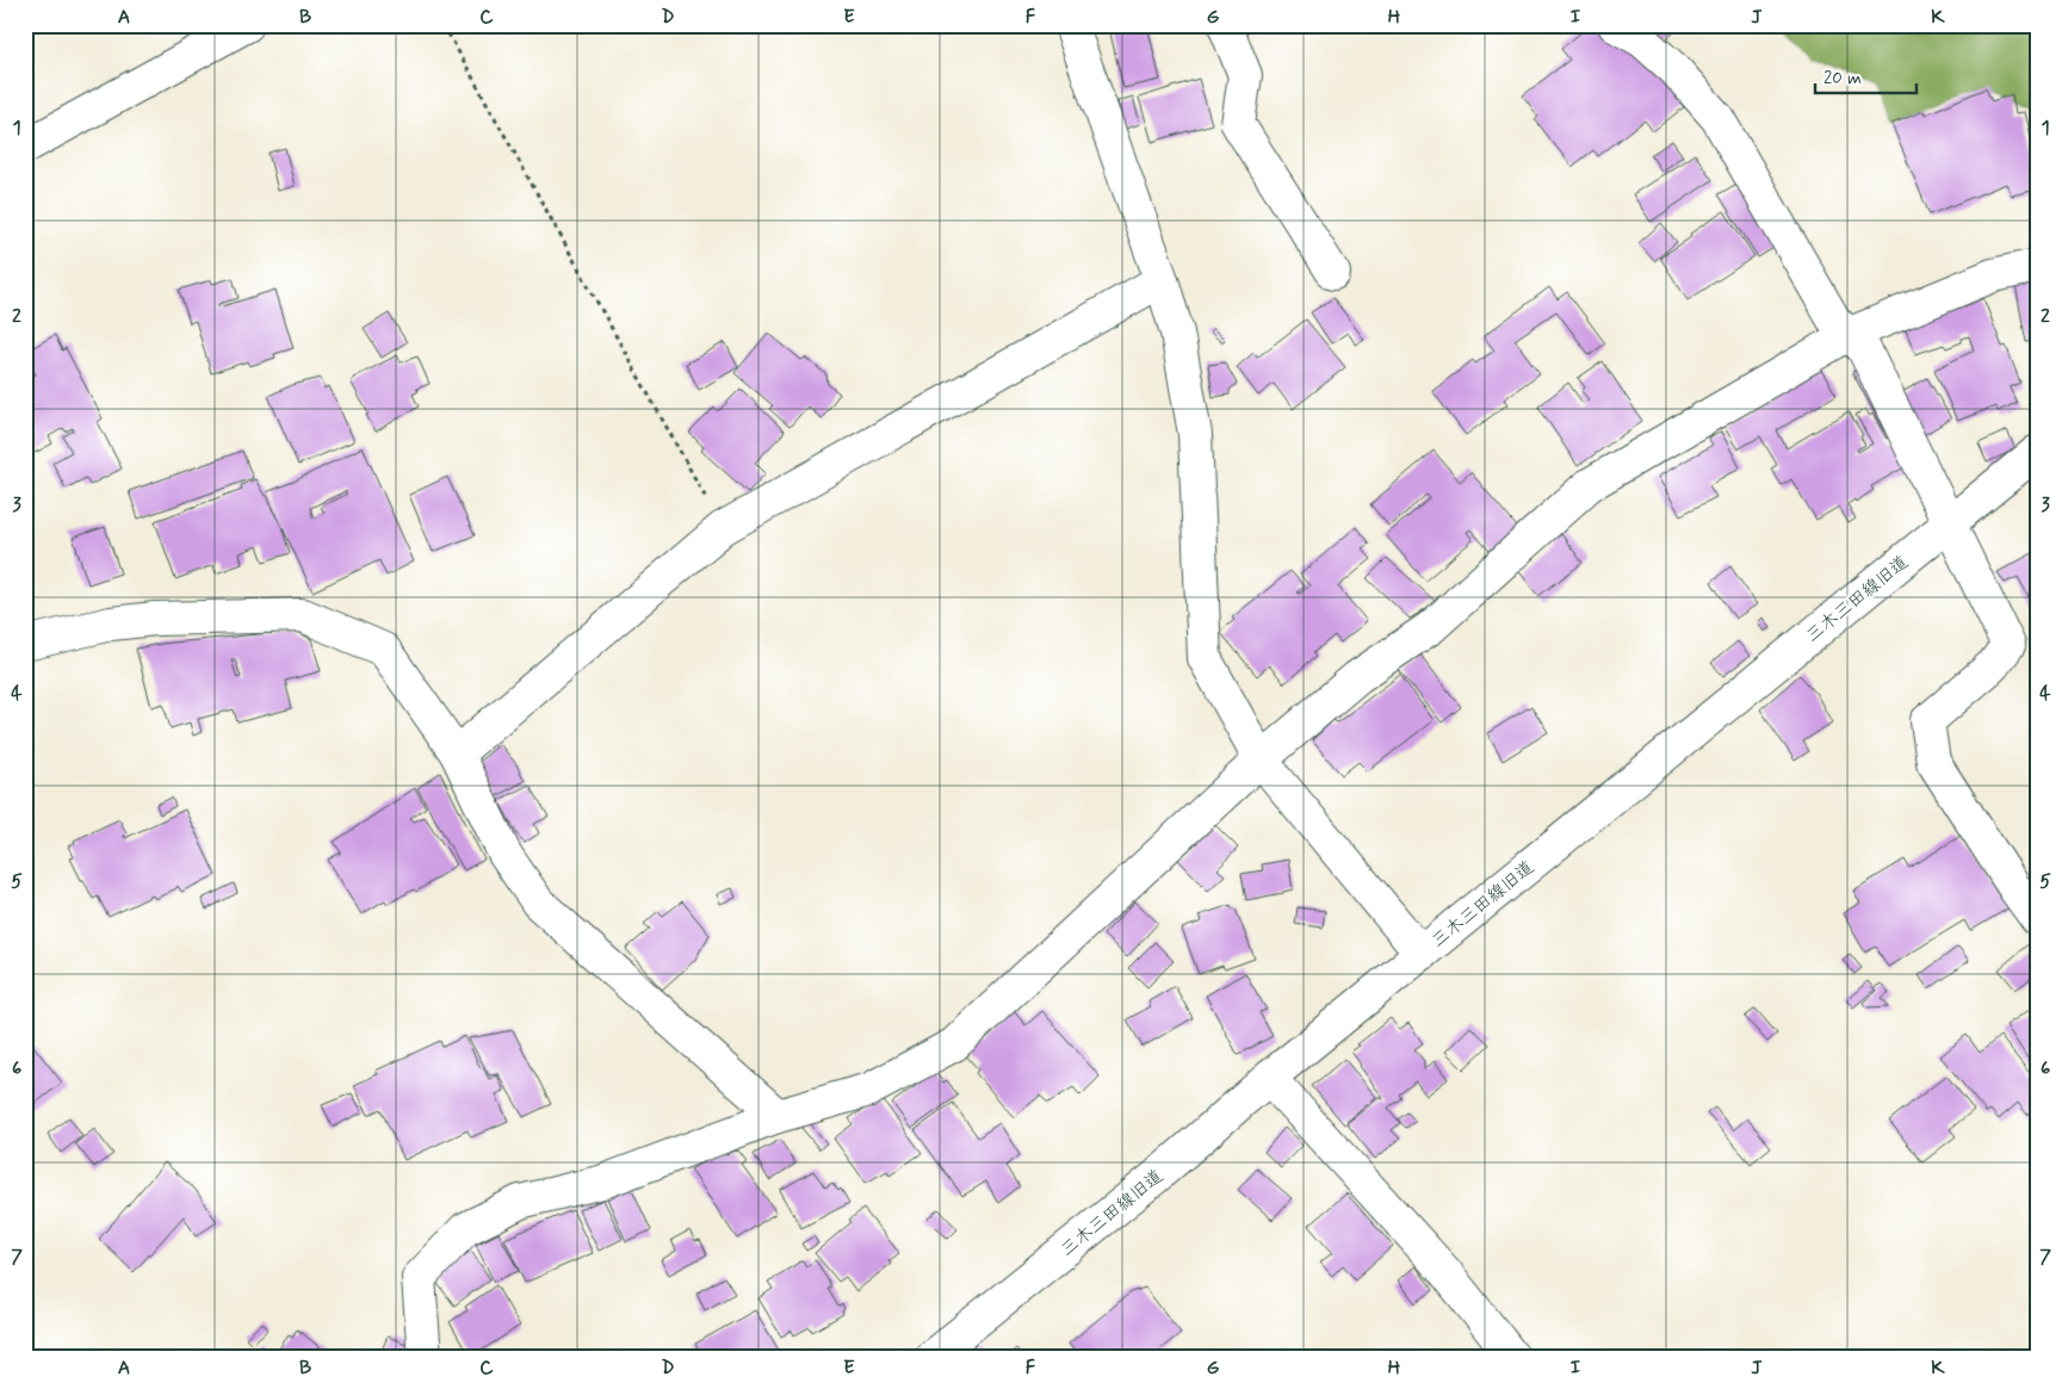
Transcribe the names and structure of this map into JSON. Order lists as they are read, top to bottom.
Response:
{
  "streets": {
    "street": ["三木三田線旧道"]
  },
  "scale_bar": "20 m",
  "grid": {
    "columns": [
      "A",
      "B",
      "C",
      "D",
      "E",
      "F",
      "G",
      "H",
      "I",
      "J",
      "K"
    ],
    "rows": [
      "1",
      "2",
      "3",
      "4",
      "5",
      "6",
      "7"
    ]
  }
}
